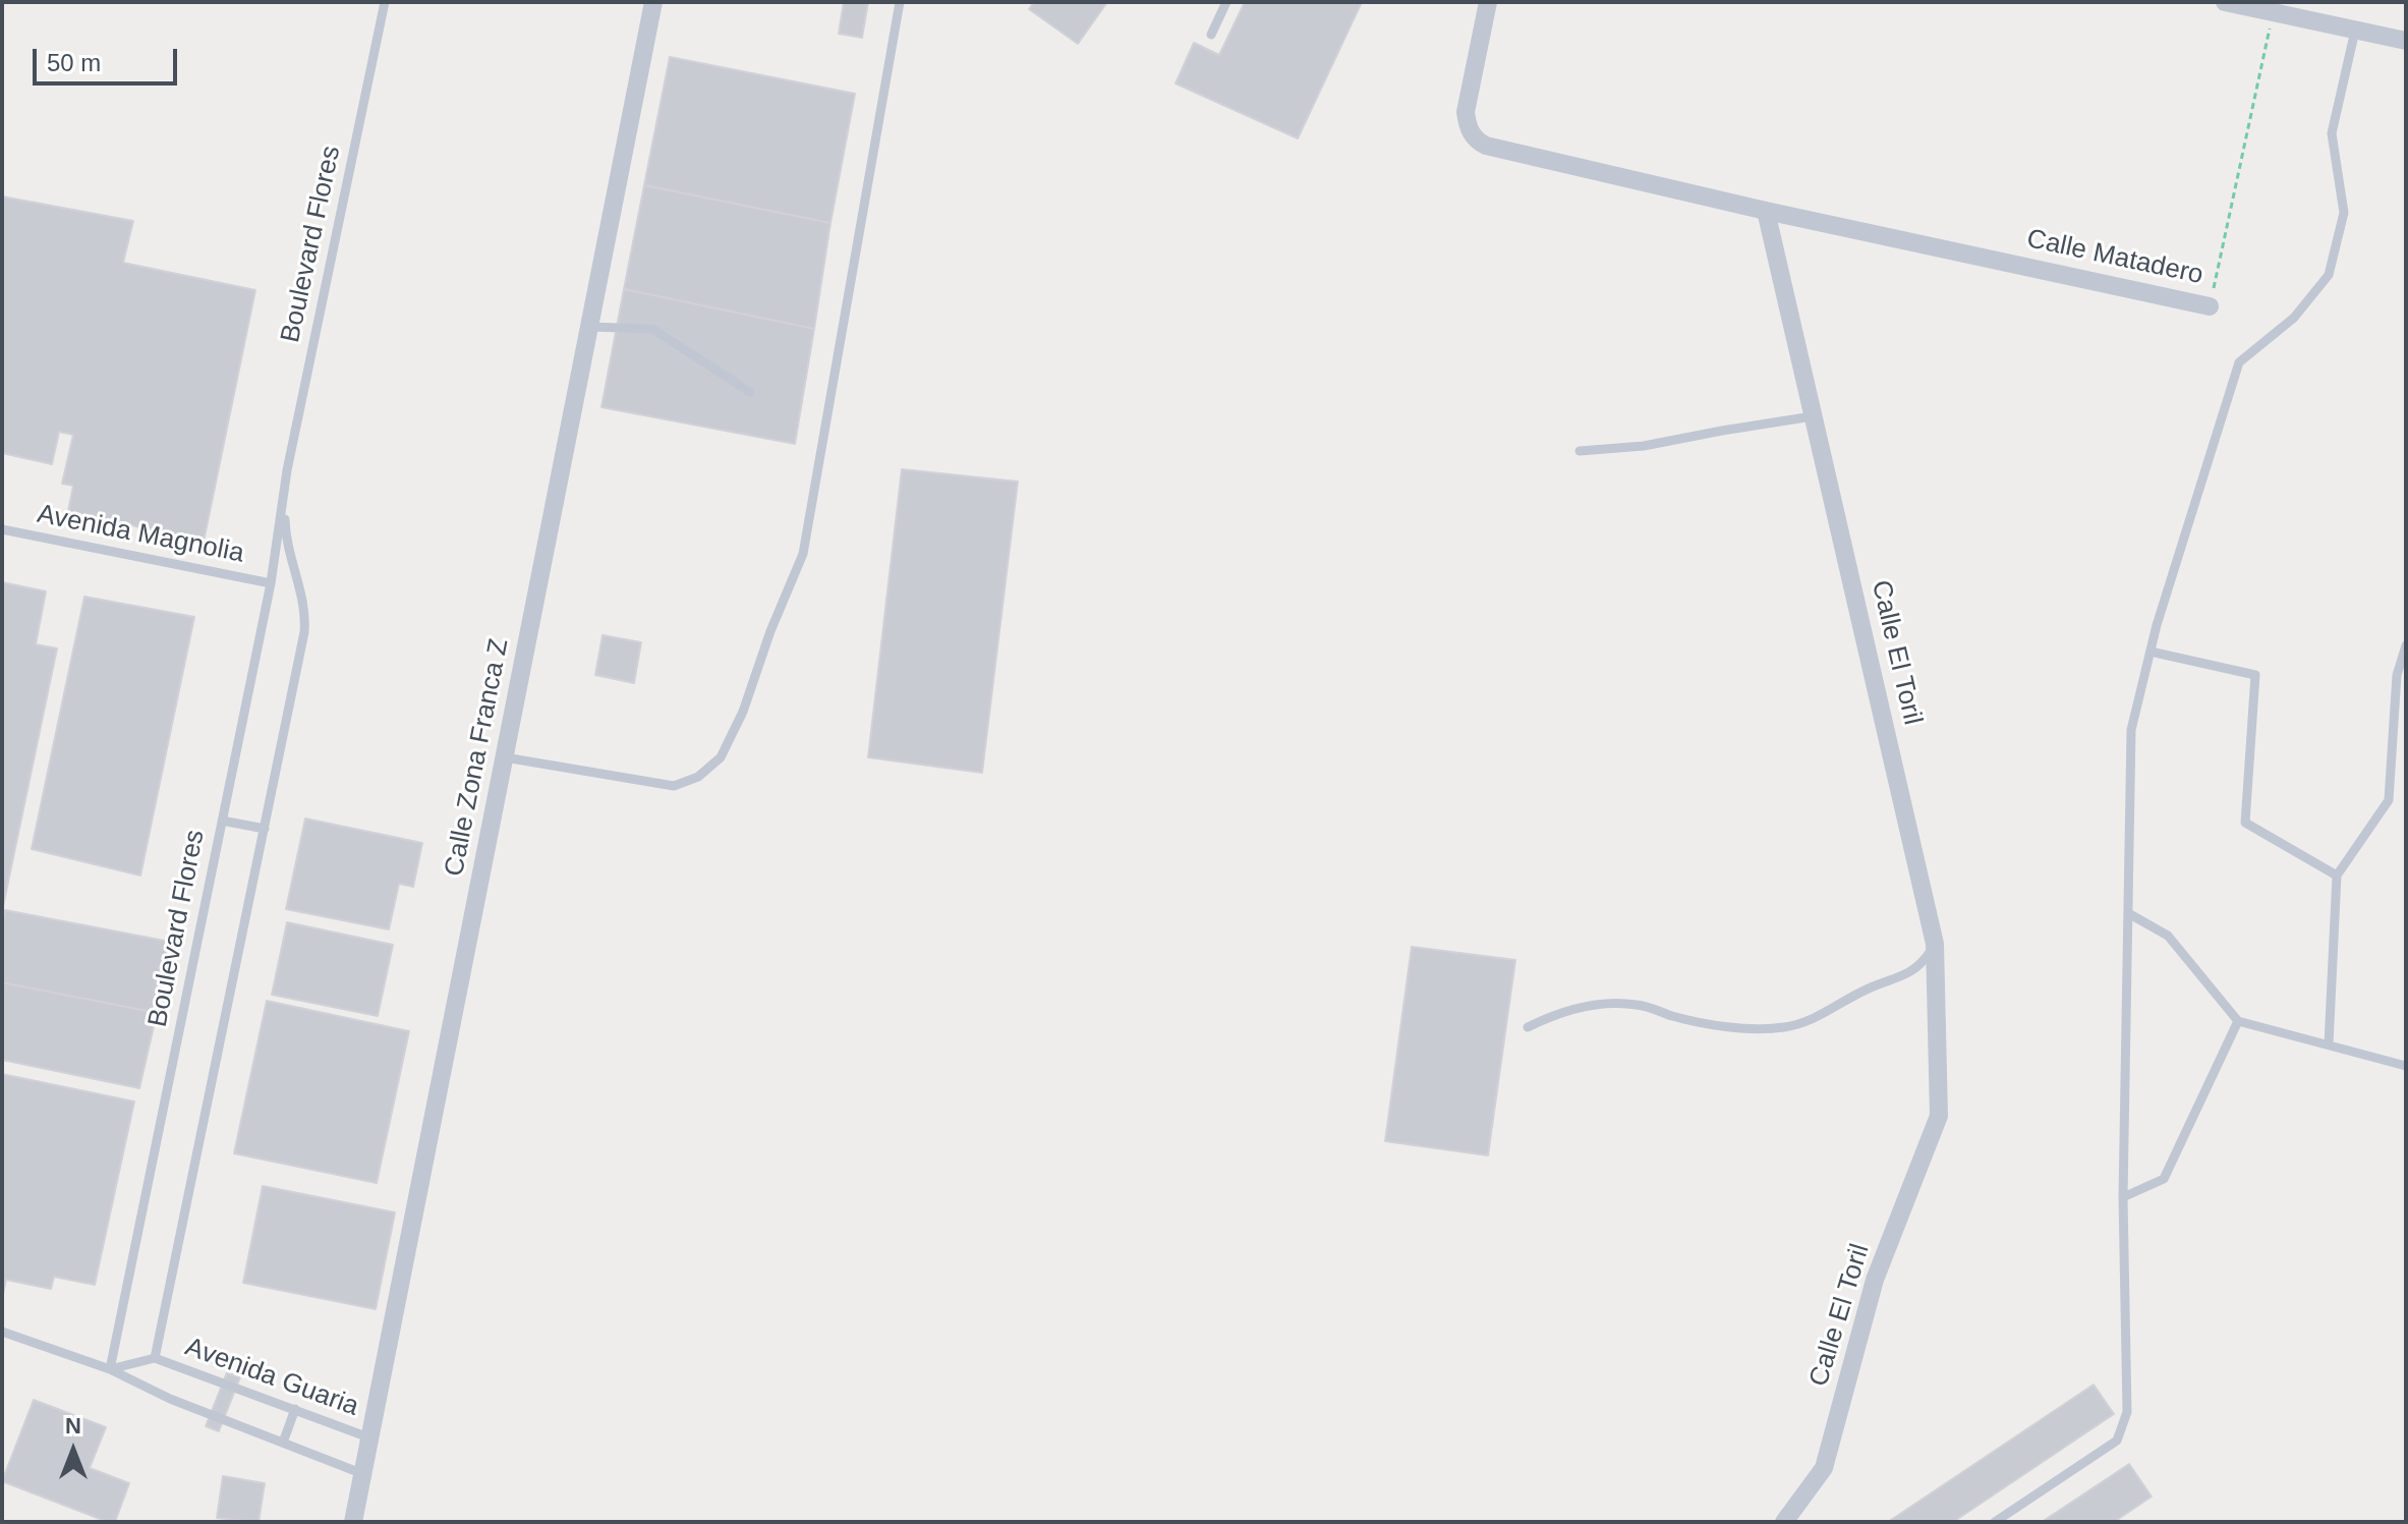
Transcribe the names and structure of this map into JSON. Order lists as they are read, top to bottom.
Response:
{
  "streets": {
    "street": ["Calle Matadero", "Calle El Toril", "Calle Zona Franca Z"],
    "lane": ["Boulevard Flores", "Avenida Magnolia", "Avenida Guaria"]
  },
  "crossings": [
    ["Boulevard Flores", "Avenida Magnolia"],
    ["Boulevard Flores", "Avenida Guaria"],
    ["Calle Matadero", "Calle El Toril"],
    ["Calle Zona Franca Z", "Avenida Guaria"]
  ],
  "scale_bar": "50 m",
  "north": "top"
}
